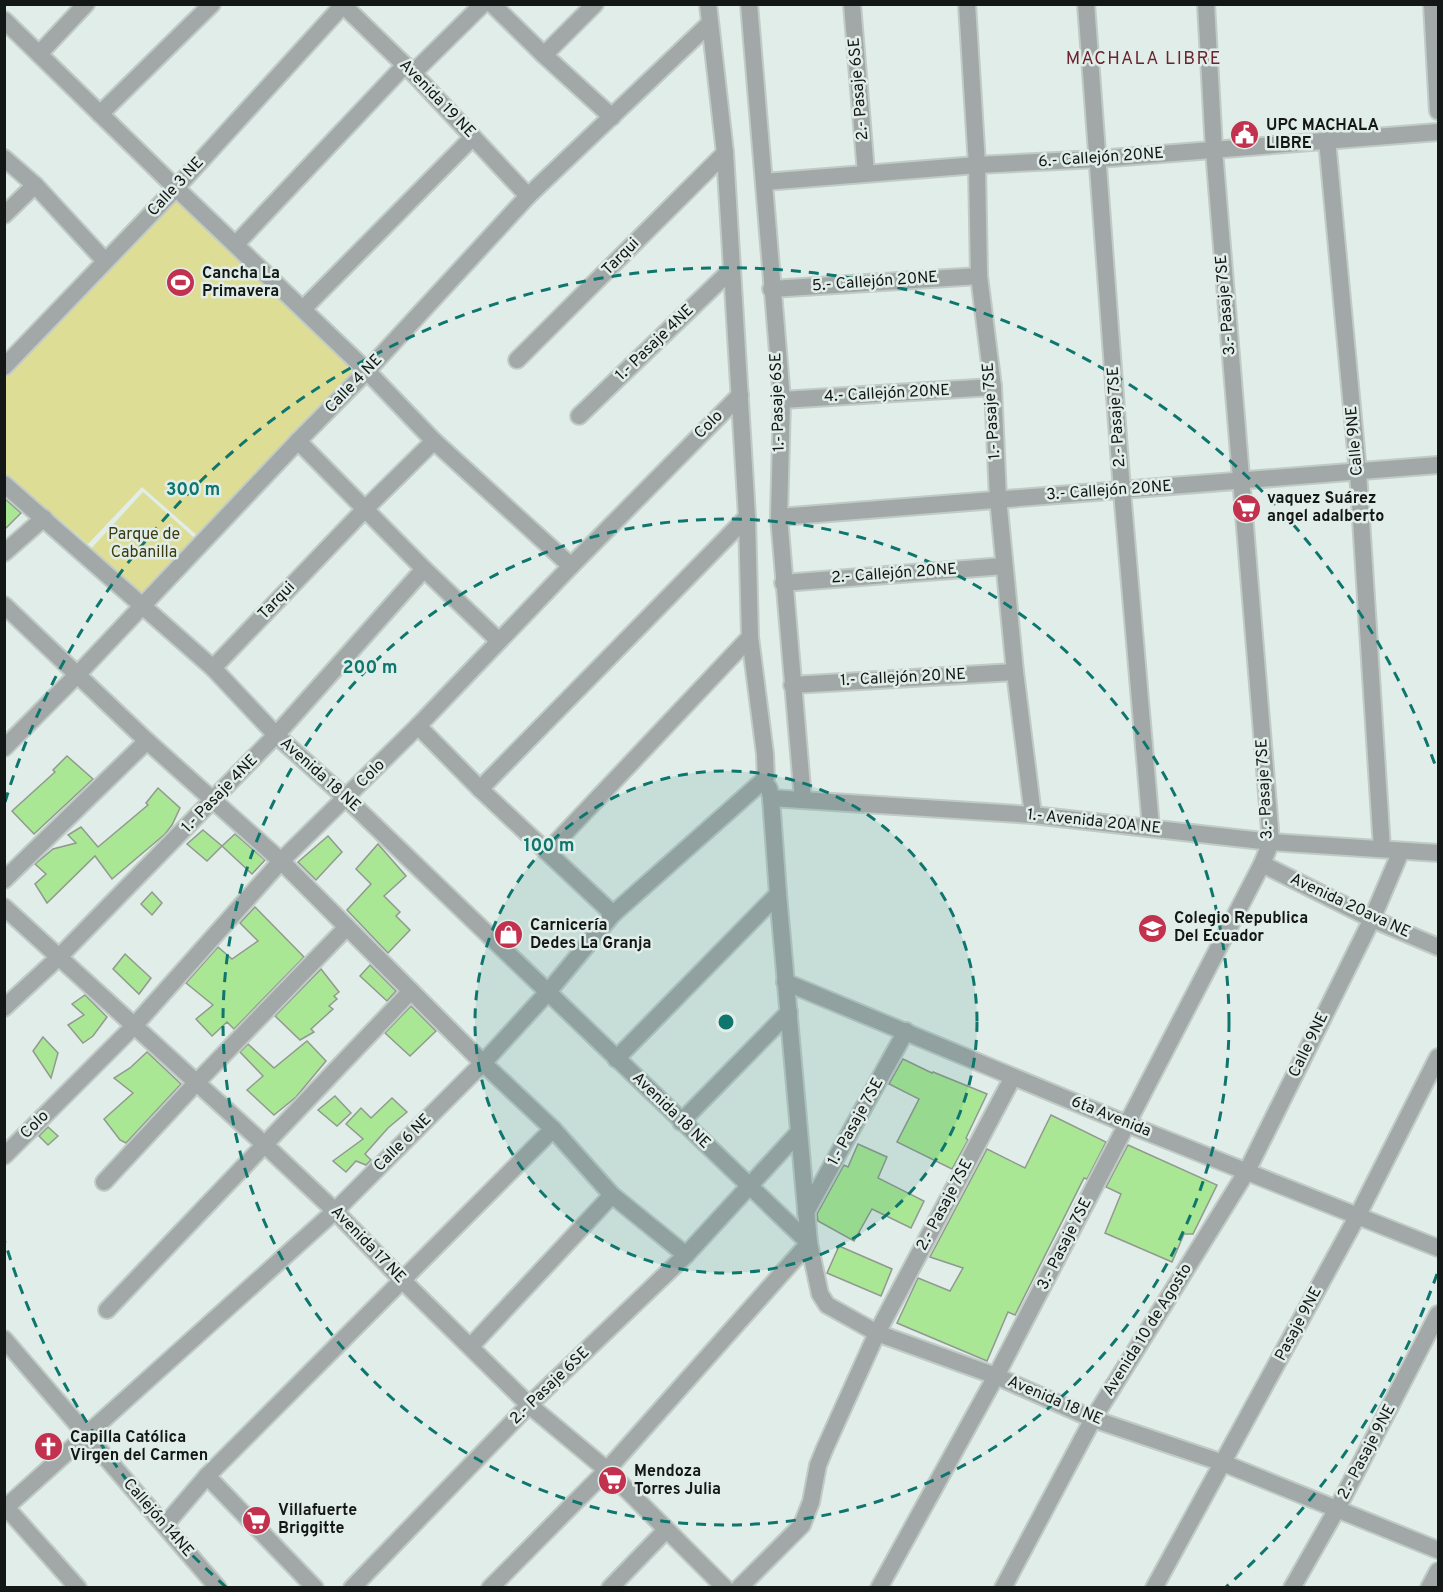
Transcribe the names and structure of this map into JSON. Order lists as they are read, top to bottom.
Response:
{
  "streets": {
    "street": [
      "2.- Pasaje 6SE",
      "Avenida 19 NE",
      "6.- Callejón 20NE",
      "Calle 3 NE",
      "Tarqui",
      "5.- Callejón 20NE",
      "3.- Pasaje 7SE",
      "1.- Pasaje 4NE",
      "Calle 4 NE",
      "4.- Callejón 20NE",
      "1.- Pasaje 6SE",
      "1.- Pasaje 7SE",
      "2.- Pasaje 7SE",
      "Colo",
      "Calle 9NE",
      "3.- Callejón 20NE",
      "2.- Callejón 20NE",
      "1.- Callejón 20 NE",
      "Avenida 18 NE",
      "1.- Avenida 20A NE",
      "Avenida 20ava NE",
      "6ta Avenida",
      "Calle 6 NE",
      "Avenida 17 NE",
      "Pasaje 9NE",
      "Avenida 10 de Agosto",
      "2.- Pasaje 9NE",
      "Callejón 14NE"
    ]
  },
  "crossings": [
    ["2.- Pasaje 6SE", "6.- Callejón 20NE"],
    ["2.- Pasaje 6SE", "Avenida 18 NE"],
    ["2.- Pasaje 6SE", "Avenida 17 NE"],
    ["Avenida 19 NE", "Calle 3 NE"],
    ["Avenida 19 NE", "Calle 4 NE"],
    ["6.- Callejón 20NE", "3.- Pasaje 7SE"],
    ["6.- Callejón 20NE", "1.- Pasaje 6SE"],
    ["6.- Callejón 20NE", "1.- Pasaje 7SE"],
    ["6.- Callejón 20NE", "2.- Pasaje 7SE"],
    ["6.- Callejón 20NE", "Calle 9NE"],
    ["Tarqui", "Avenida 18 NE"],
    ["5.- Callejón 20NE", "1.- Pasaje 6SE"],
    ["5.- Callejón 20NE", "1.- Pasaje 7SE"],
    ["3.- Pasaje 7SE", "3.- Callejón 20NE"],
    ["3.- Pasaje 7SE", "Avenida 18 NE"],
    ["3.- Pasaje 7SE", "1.- Avenida 20A NE"],
    ["3.- Pasaje 7SE", "Avenida 20ava NE"],
    ["3.- Pasaje 7SE", "6ta Avenida"],
    ["1.- Pasaje 4NE", "Avenida 18 NE"],
    ["1.- Pasaje 4NE", "Avenida 17 NE"],
    ["Calle 4 NE", "Avenida 18 NE"],
    ["4.- Callejón 20NE", "1.- Pasaje 6SE"],
    ["4.- Callejón 20NE", "1.- Pasaje 7SE"],
    ["1.- Pasaje 6SE", "3.- Callejón 20NE"],
    ["1.- Pasaje 6SE", "2.- Callejón 20NE"],
    ["1.- Pasaje 6SE", "1.- Callejón 20 NE"],
    ["1.- Pasaje 6SE", "1.- Avenida 20A NE"],
    ["1.- Pasaje 7SE", "3.- Callejón 20NE"],
    ["1.- Pasaje 7SE", "2.- Callejón 20NE"],
    ["1.- Pasaje 7SE", "1.- Callejón 20 NE"],
    ["1.- Pasaje 7SE", "1.- Avenida 20A NE"],
    ["1.- Pasaje 7SE", "6ta Avenida"],
    ["2.- Pasaje 7SE", "3.- Callejón 20NE"],
    ["2.- Pasaje 7SE", "Avenida 18 NE"],
    ["2.- Pasaje 7SE", "1.- Avenida 20A NE"],
    ["2.- Pasaje 7SE", "6ta Avenida"],
    ["Colo", "Avenida 18 NE"],
    ["Colo", "Avenida 17 NE"],
    ["Calle 9NE", "3.- Callejón 20NE"],
    ["Calle 9NE", "1.- Avenida 20A NE"],
    ["Calle 9NE", "Avenida 20ava NE"],
    ["Calle 9NE", "6ta Avenida"],
    ["Calle 9NE", "Avenida 10 de Agosto"],
    ["Avenida 18 NE", "Calle 6 NE"],
    ["Avenida 18 NE", "Pasaje 9NE"],
    ["Avenida 18 NE", "Avenida 10 de Agosto"],
    ["Avenida 18 NE", "2.- Pasaje 9NE"],
    ["6ta Avenida", "Pasaje 9NE"],
    ["6ta Avenida", "Avenida 10 de Agosto"],
    ["Calle 6 NE", "Avenida 17 NE"],
    ["Calle 6 NE", "Callejón 14NE"]
  ],
  "districts": ["MACHALA LIBRE"],
  "parks": ["Parque de Cabanilla"],
  "places": {
    "public building": ["UPC MACHALA LIBRE"],
    "sports": ["Cancha La Primavera"],
    "supermarket": ["vaquez Suárez angel adalberto", "Mendoza Torres Julia", "Villafuerte Briggitte"],
    "school or university": ["Colegio Republica Del Ecuador"],
    "shop": ["Carnicería Dedes La Granja"],
    "church": ["Capilla Católica Virgen del Carmen"]
  },
  "rings": ["300 m", "200 m", "100 m"]
}
